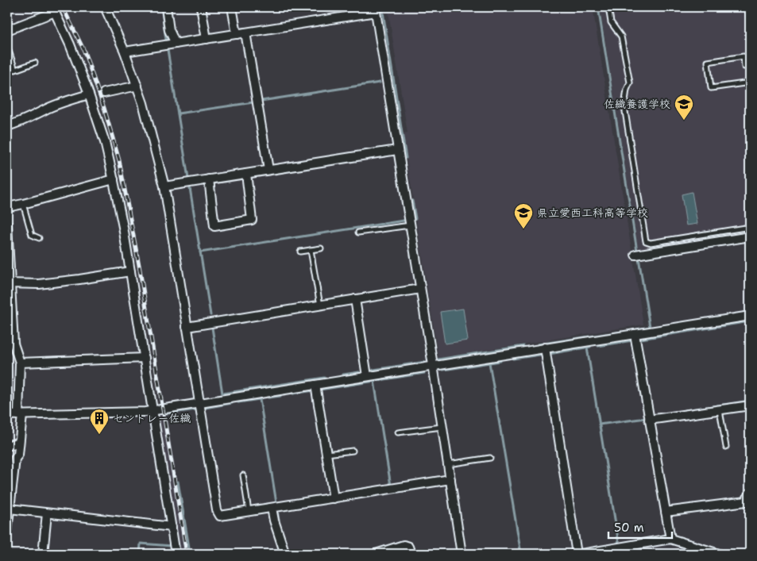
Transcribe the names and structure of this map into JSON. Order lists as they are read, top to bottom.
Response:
{
  "places": {
    "school or university": ["佐織養護学校", "県立愛西工科高等学校"],
    "building": ["セントレー佐織"]
  },
  "scale_bar": "50 m"
}
